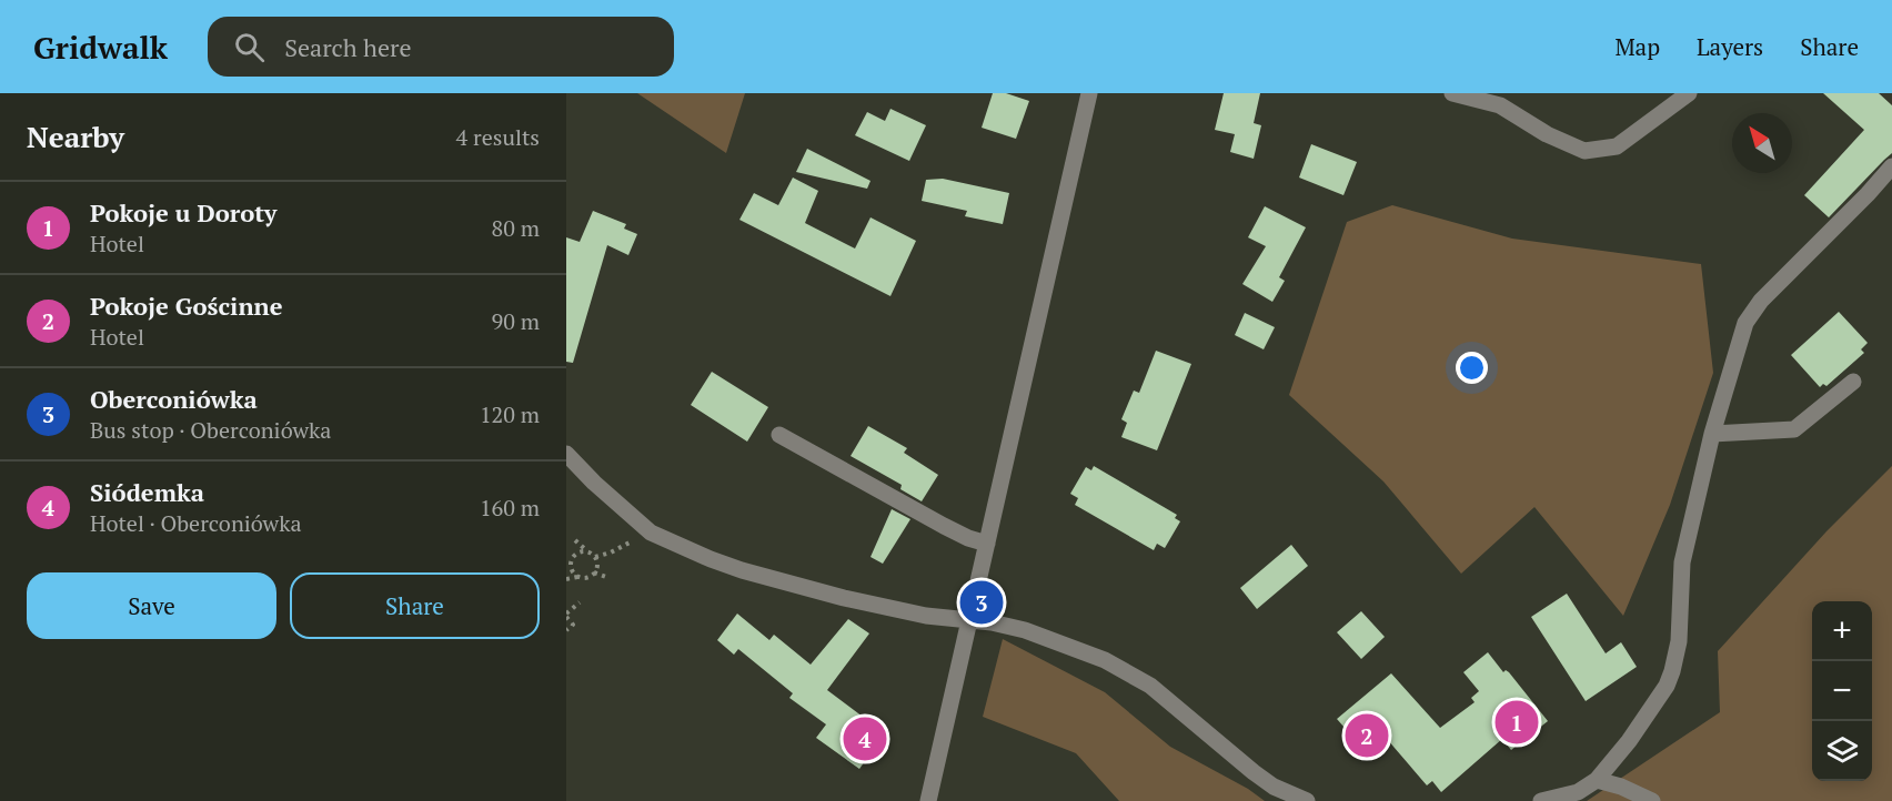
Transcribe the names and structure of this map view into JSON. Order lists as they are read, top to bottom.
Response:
{
  "north": "top left",
  "page": {
    "header": "Gridwalk",
    "search": "Search here",
    "nav": ["Map", "Layers", "Share"],
    "heading": ["Nearby", "4 results"],
    "list": [
      {
        "mark": "1",
        "name": "Pokoje u Doroty",
        "note": "Hotel",
        "value": "80 m"
      },
      {
        "mark": "2",
        "name": "Pokoje Gościnne",
        "note": "Hotel",
        "value": "90 m"
      },
      {
        "mark": "3",
        "name": "Oberconiówka",
        "note": "Bus stop · Oberconiówka",
        "value": "120 m"
      },
      {
        "mark": "4",
        "name": "Siódemka",
        "note": "Hotel · Oberconiówka",
        "value": "160 m"
      }
    ],
    "buttons": ["Save", "Share"],
    "pins": [
      "3",
      "1",
      "2",
      "4"
    ],
    "map_buttons": ["+", "−"]
  }
}
